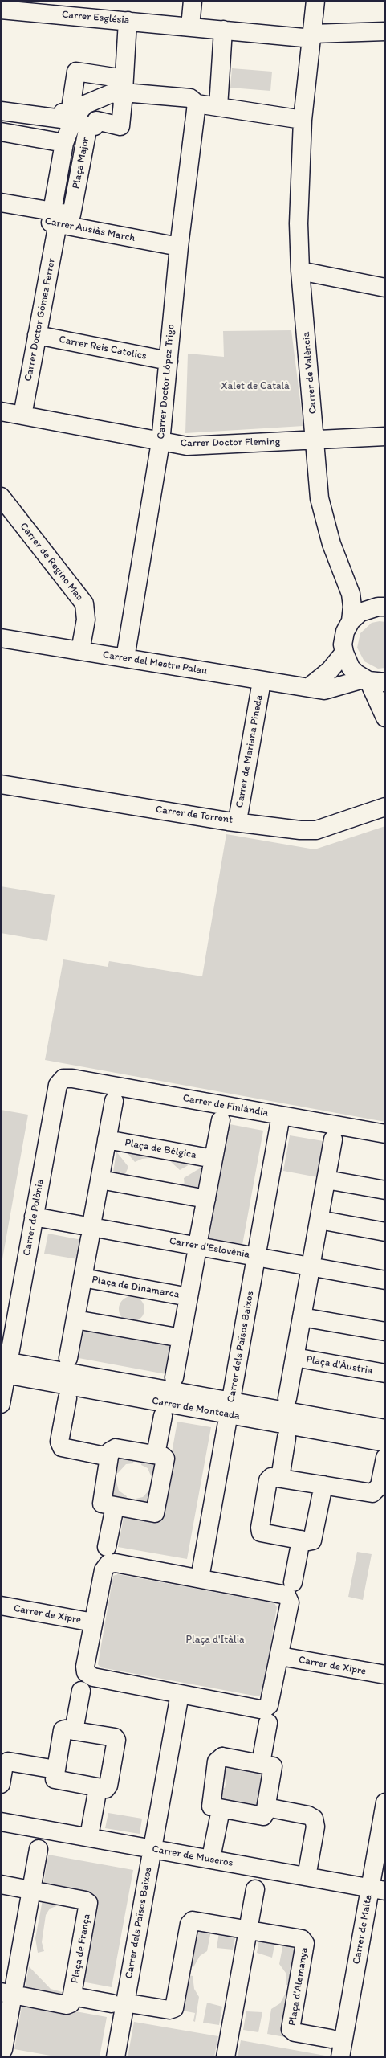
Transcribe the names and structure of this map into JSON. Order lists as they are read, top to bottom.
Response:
{
  "streets": {
    "street": [
      "Carrer Església",
      "Plaça Major",
      "Carrer Ausiàs March",
      "Carrer Doctor Gómez Ferrer",
      "Carrer Reis Catolics",
      "Carrer de València",
      "Carrer Doctor López Trigo",
      "Carrer Doctor Fleming",
      "Carrer de Regino Mas",
      "Carrer del Mestre Palau",
      "Carrer de Mariana Pineda",
      "Carrer de Torrent",
      "Carrer de Finlàndia",
      "Plaça de Bèlgica",
      "Carrer de Polònia",
      "Carrer d'Eslovènia",
      "Plaça de Dinamarca",
      "Carrer dels Països Baixos",
      "Plaça d'Àustria",
      "Carrer de Montcada",
      "Carrer de Xipre",
      "Carrer de Museros",
      "Carrer de Malta",
      "Plaça de França",
      "Plaça d'Alemanya"
    ]
  },
  "crossings": [
    ["Carrer Església", "Carrer de València"],
    ["Plaça Major", "Carrer Ausiàs March"],
    ["Plaça Major", "Carrer Doctor Gómez Ferrer"],
    ["Carrer Ausiàs March", "Carrer Doctor Gómez Ferrer"],
    ["Carrer Ausiàs March", "Carrer Doctor López Trigo"],
    ["Carrer Doctor Gómez Ferrer", "Carrer Reis Catolics"],
    ["Carrer Doctor Gómez Ferrer", "Carrer Doctor Fleming"],
    ["Carrer Reis Catolics", "Carrer Doctor López Trigo"],
    ["Carrer de València", "Carrer Doctor Fleming"],
    ["Carrer Doctor López Trigo", "Carrer Doctor Fleming"],
    ["Carrer Doctor López Trigo", "Carrer del Mestre Palau"],
    ["Carrer de Regino Mas", "Carrer del Mestre Palau"],
    ["Carrer del Mestre Palau", "Carrer de Mariana Pineda"],
    ["Carrer de Mariana Pineda", "Carrer de Torrent"],
    ["Carrer de Finlàndia", "Carrer de Polònia"],
    ["Carrer de Finlàndia", "Carrer dels Països Baixos"],
    ["Carrer de Polònia", "Carrer d'Eslovènia"],
    ["Carrer de Polònia", "Carrer de Montcada"],
    ["Carrer d'Eslovènia", "Carrer dels Països Baixos"],
    ["Carrer dels Països Baixos", "Carrer de Montcada"],
    ["Carrer dels Països Baixos", "Carrer de Museros"],
    ["Carrer de Museros", "Carrer de Malta"]
  ],
  "parks": ["Xalet de Català", "Plaça d'Itàlia"]
}
